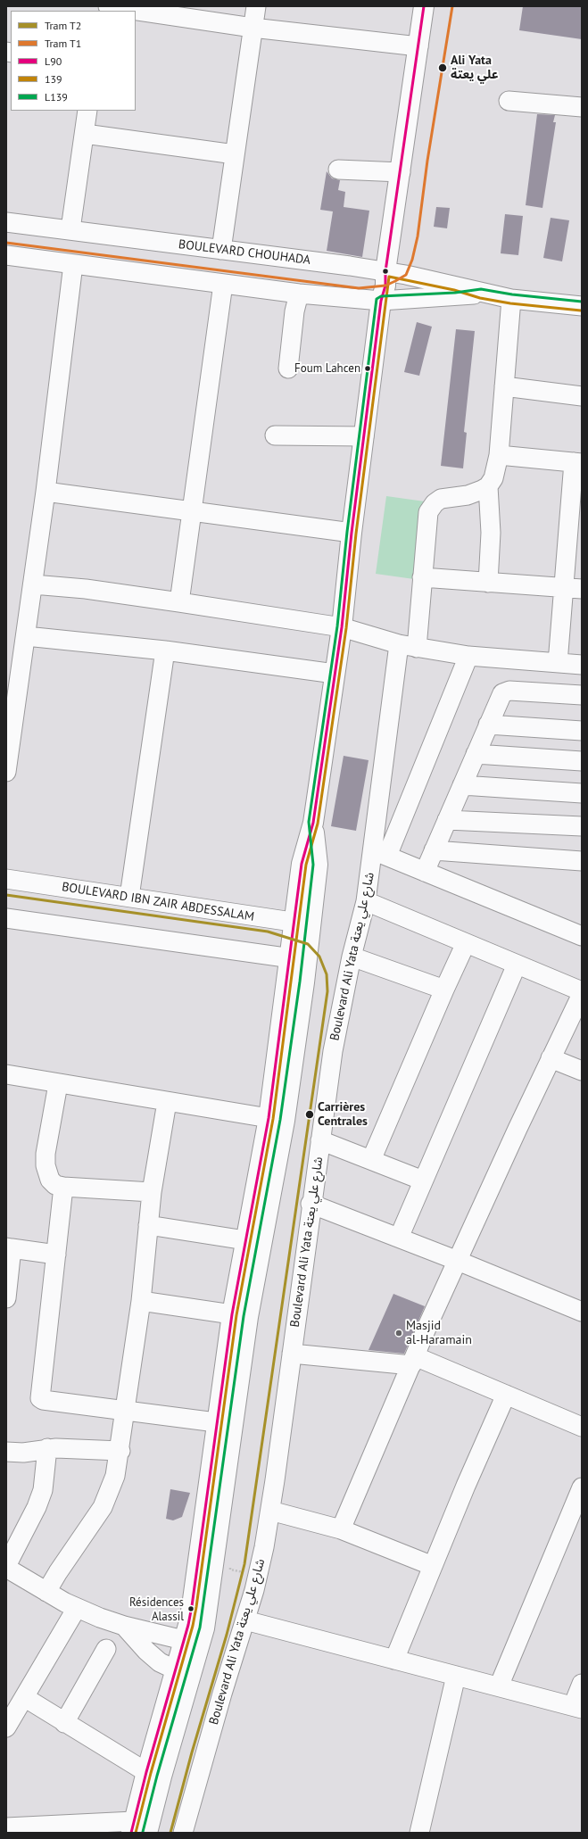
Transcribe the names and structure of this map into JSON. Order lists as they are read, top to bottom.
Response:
{
  "streets": {
    "street": ["BOULEVARD CHOUHADA", "BOULEVARD IBN ZAIR ABDESSALAM", "Boulevard Ali Yata شارع علي يعتة"]
  },
  "places": [
    "Ali Yata علي يعتة",
    "Foum Lahcen",
    "Carrières Centrales",
    "Masjid al-Haramain",
    "Résidences Alassil"
  ],
  "lines": [
    "tram line T1",
    "transit line L90",
    "transit line 139",
    "transit line L139",
    "tram line T2"
  ],
  "legend": [
    "Tram T2",
    "Tram T1",
    "L90",
    "139",
    "L139"
  ]
}
